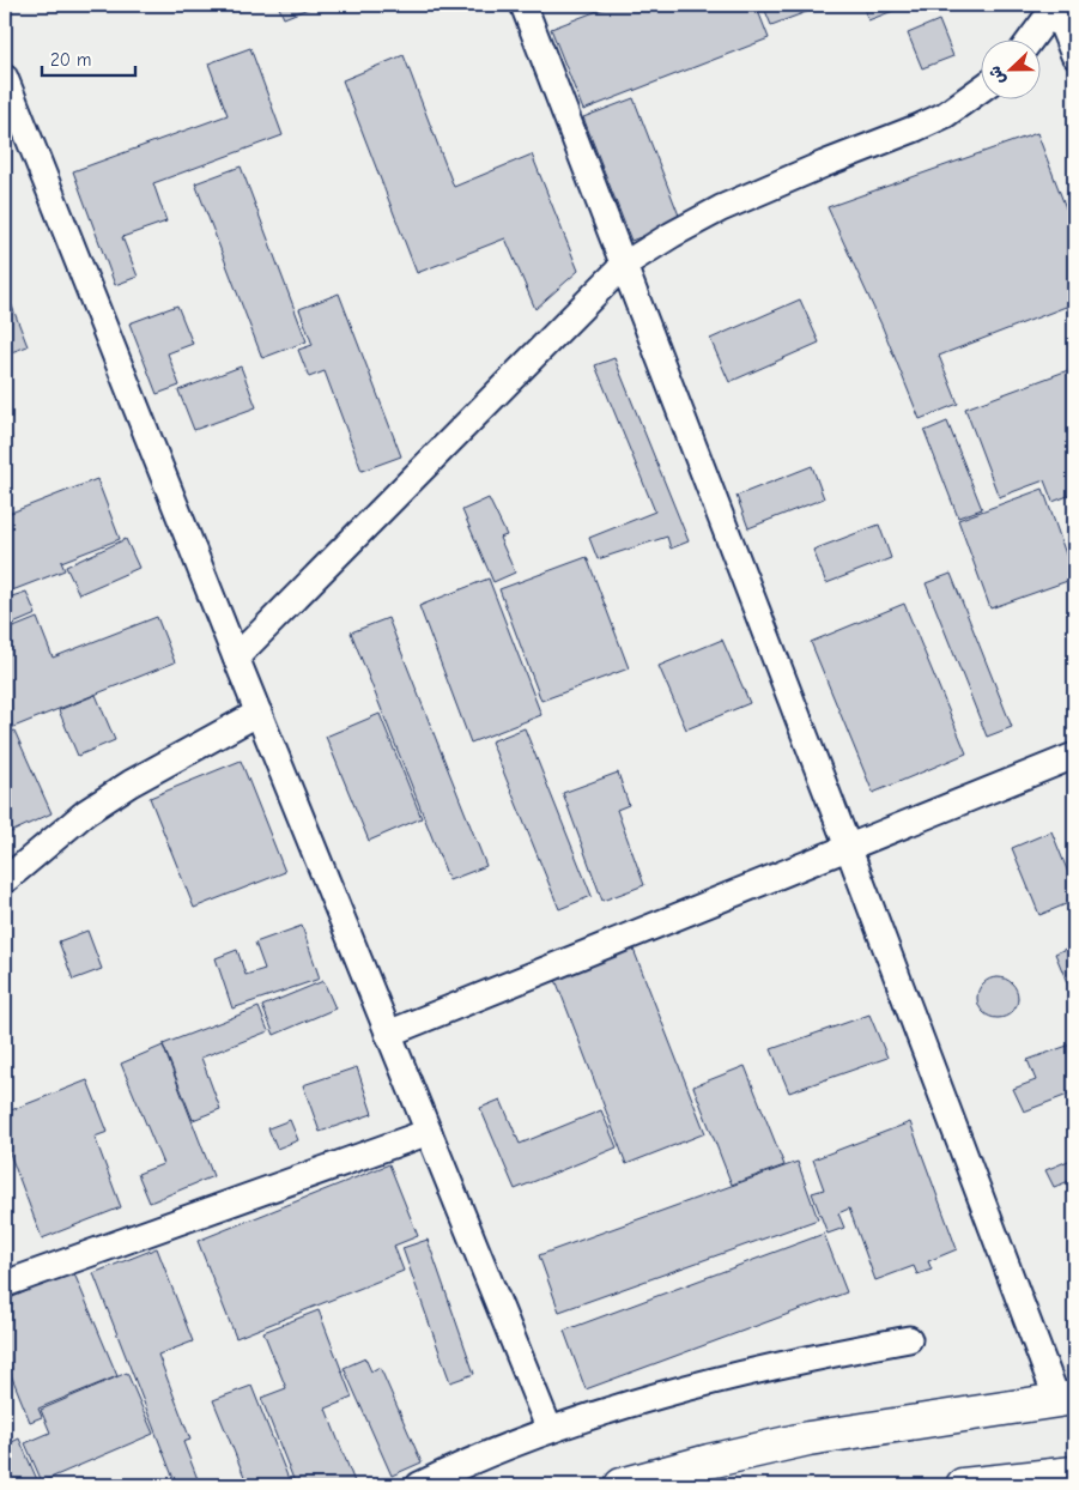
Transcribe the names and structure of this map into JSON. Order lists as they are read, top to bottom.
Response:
{
  "scale_bar": "20 m",
  "north": "left"
}
